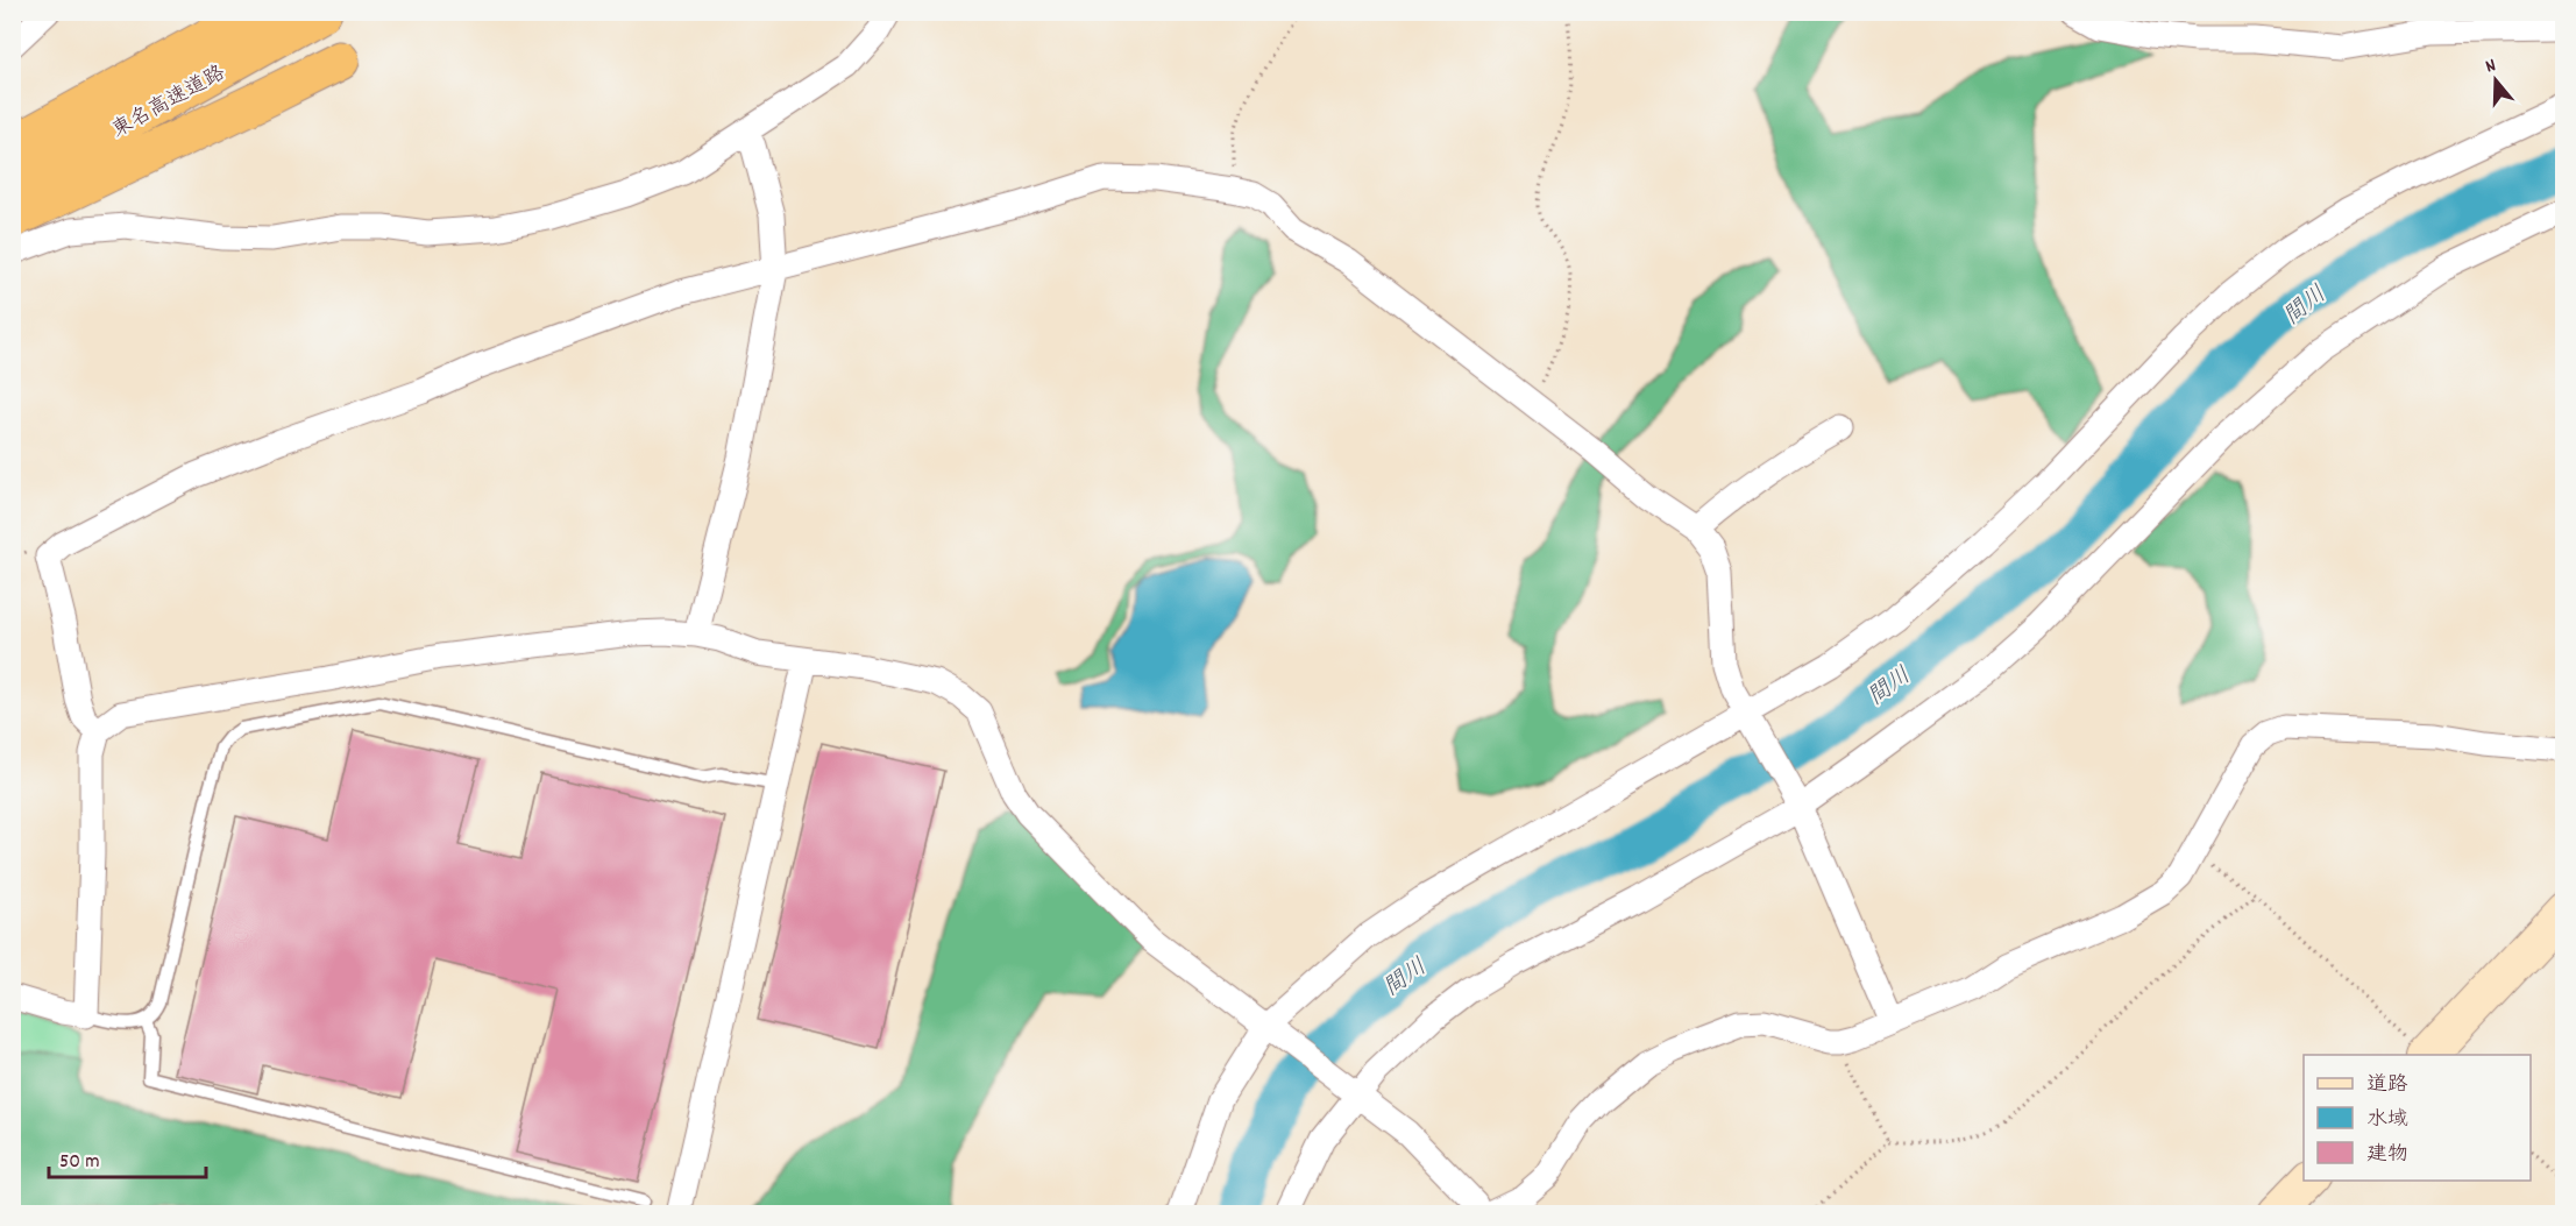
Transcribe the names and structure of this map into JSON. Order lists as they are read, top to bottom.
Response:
{
  "streets": {
    "highway": ["東名高速道路"]
  },
  "water": ["間川"],
  "legend": ["道路", "水域", "建物"],
  "scale_bar": "50 m",
  "north": "top"
}
